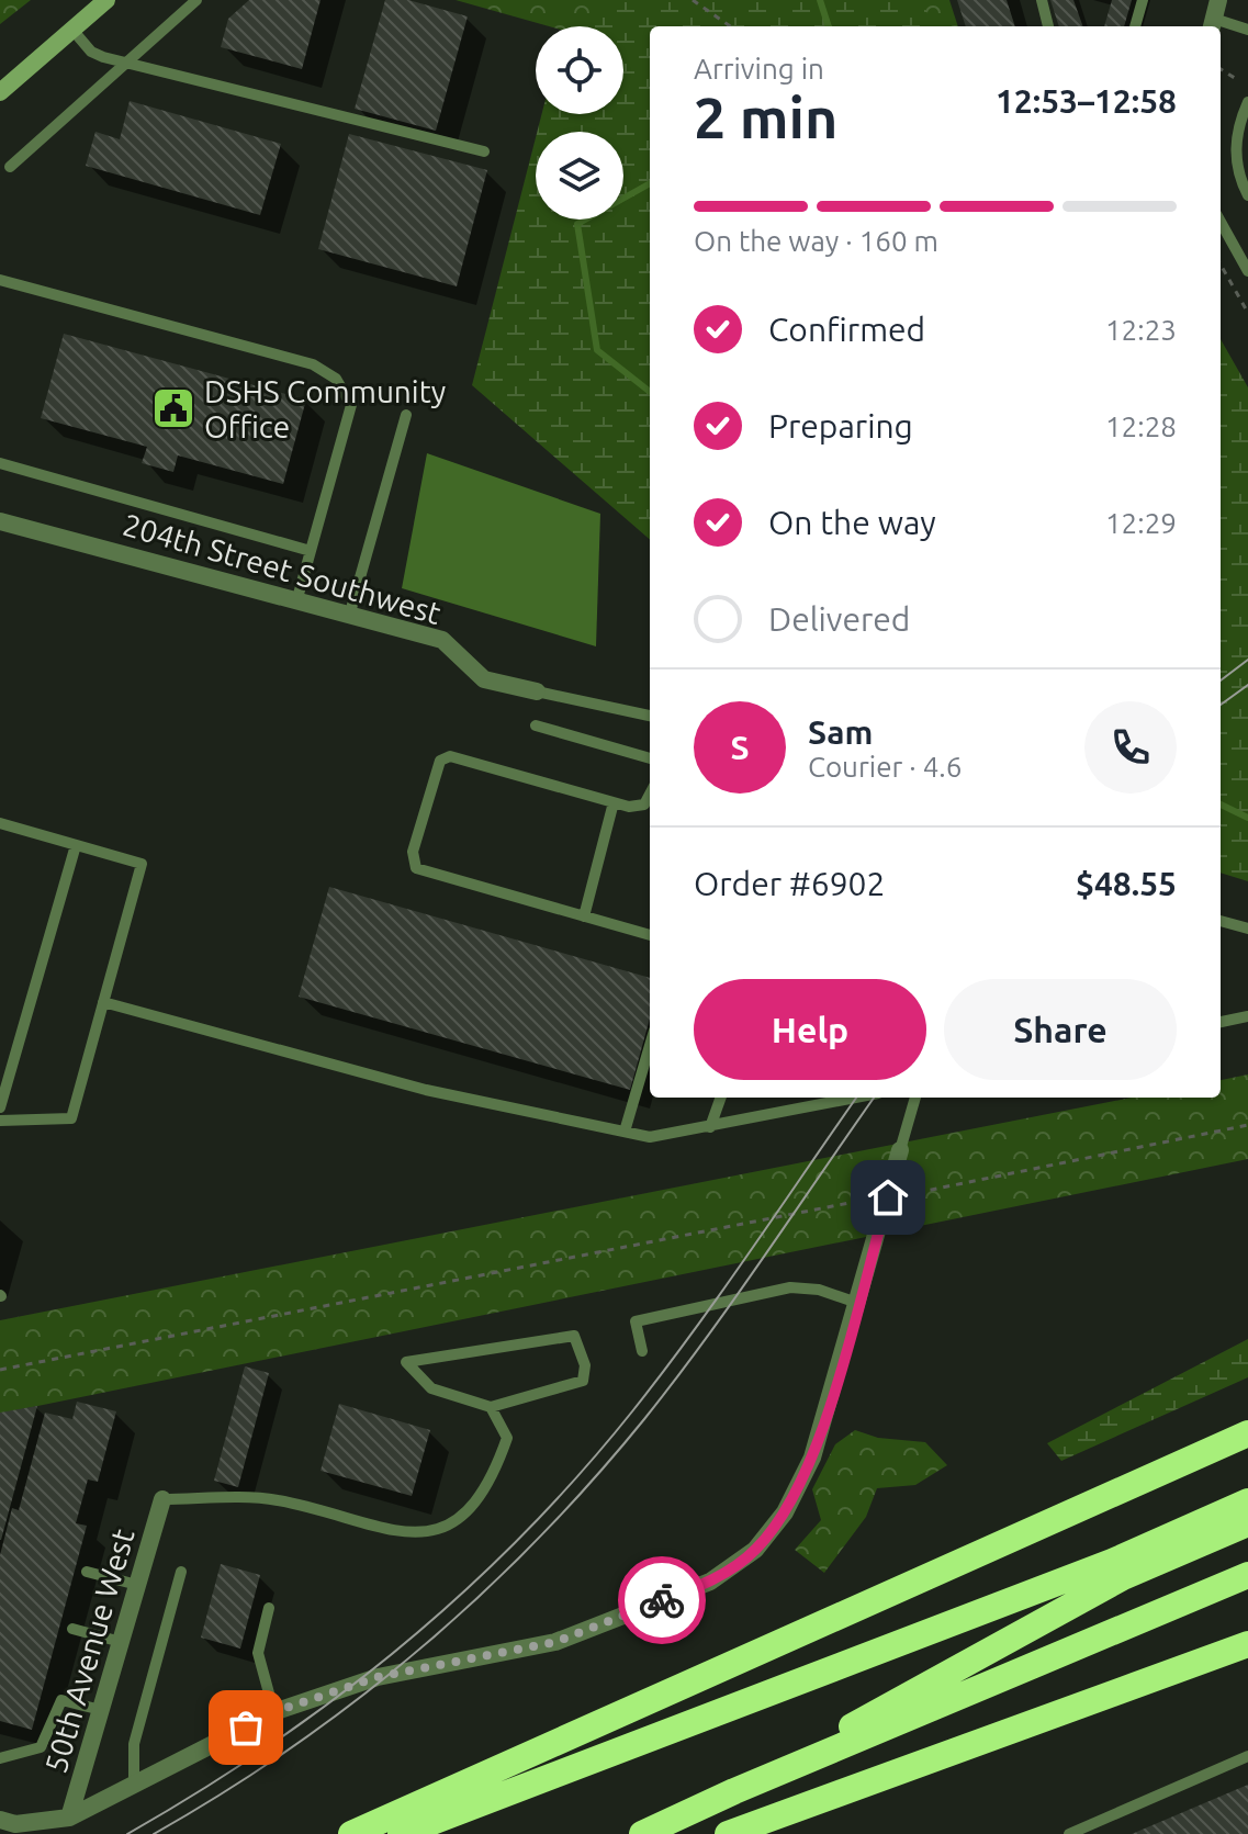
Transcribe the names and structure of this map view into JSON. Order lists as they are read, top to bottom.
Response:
{
  "streets": {
    "street": ["204th Street Southwest", "50th Avenue West"]
  },
  "places": {
    "public building": ["DSHS Community Office"]
  },
  "page": {
    "heading": ["2 min", "Arriving in", "12:53–12:58"],
    "panel": [
      "Sam",
      "Courier · 4.6",
      "Order #6902",
      "$48.55"
    ],
    "bar": "On the way · 160 m",
    "list": [
      ["Confirmed", "12:23"],
      ["Preparing", "12:28"],
      ["On the way", "12:29"],
      "Delivered"
    ],
    "round": "S",
    "buttons": ["Help", "Share"]
  }
}
